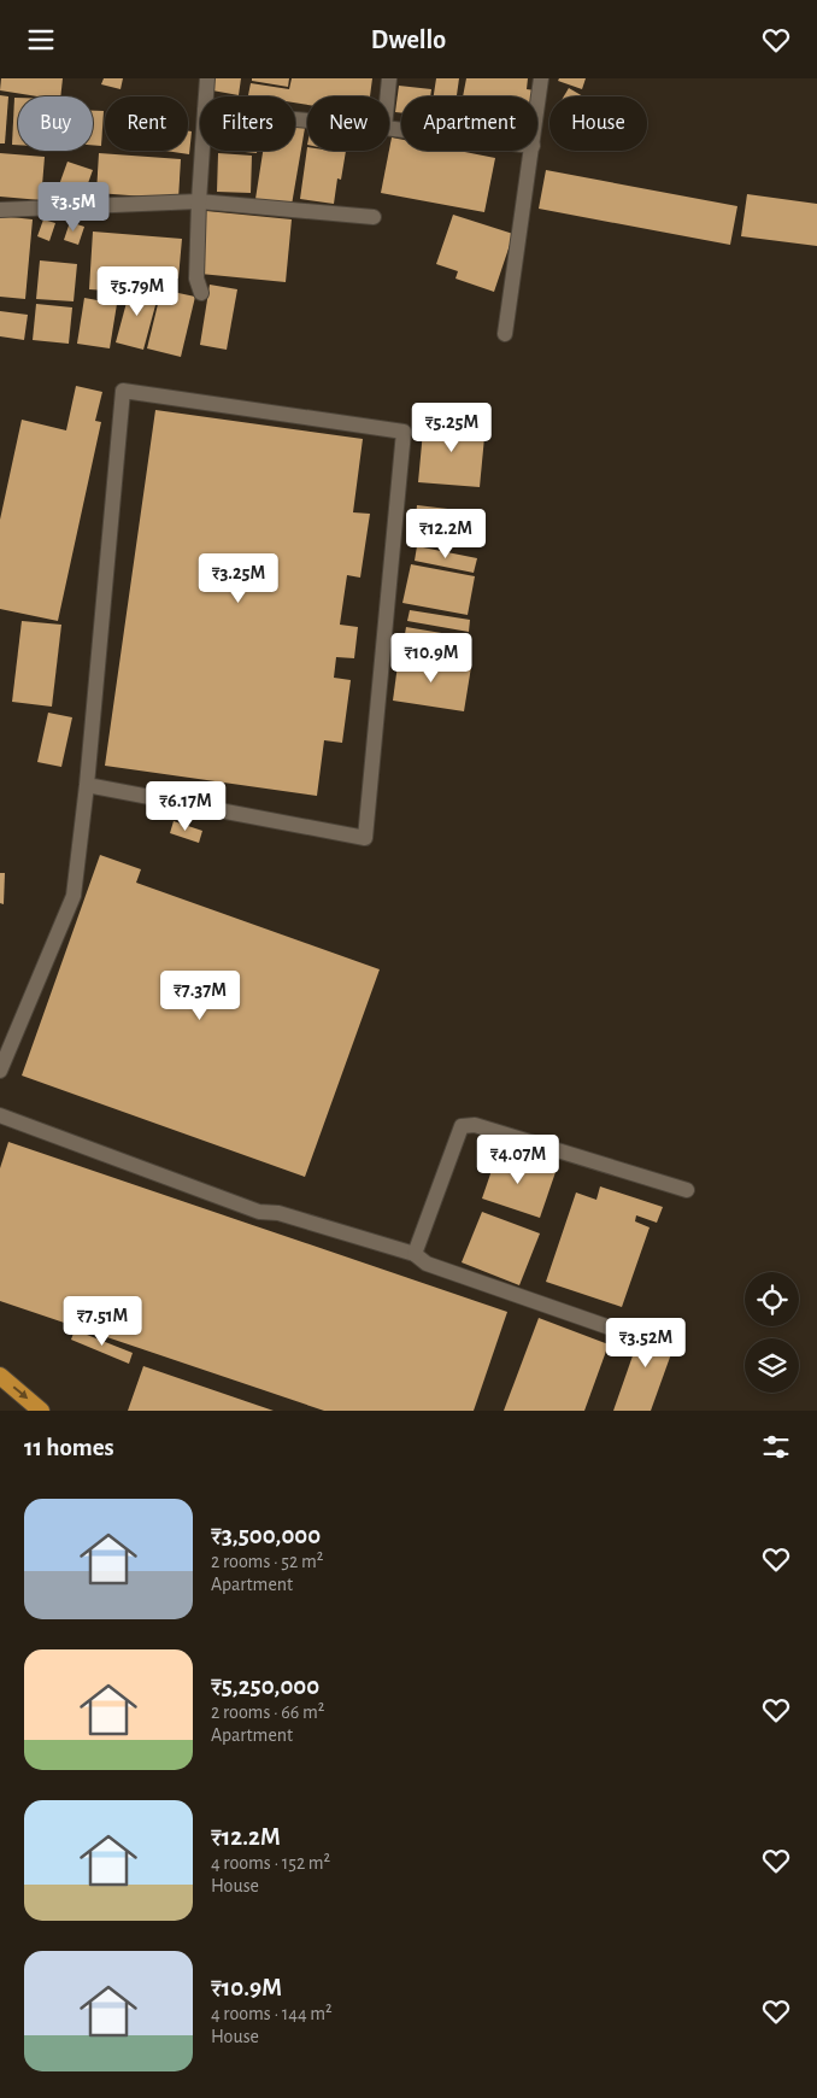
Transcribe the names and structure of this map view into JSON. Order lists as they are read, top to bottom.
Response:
{
  "page": {
    "header": "Dwello",
    "chip": [
      "Buy",
      "Rent",
      "Filters",
      "New",
      "Apartment",
      "House"
    ],
    "price": [
      "₹3.5M",
      "₹5.79M",
      "₹5.25M",
      "₹12.2M",
      "₹3.25M",
      "₹10.9M",
      "₹6.17M",
      "₹7.37M",
      "₹4.07M",
      "₹7.51M",
      "₹3.52M"
    ],
    "heading": "11 homes",
    "list": [
      {
        "name": "₹3,500,000",
        "note": "2 rooms · 52 m² · Apartment"
      },
      {
        "name": "₹5,250,000",
        "note": "2 rooms · 66 m² · Apartment"
      },
      {
        "name": "₹12.2M",
        "note": "4 rooms · 152 m² · House"
      },
      {
        "name": "₹10.9M",
        "note": "4 rooms · 144 m² · House"
      }
    ]
  }
}
